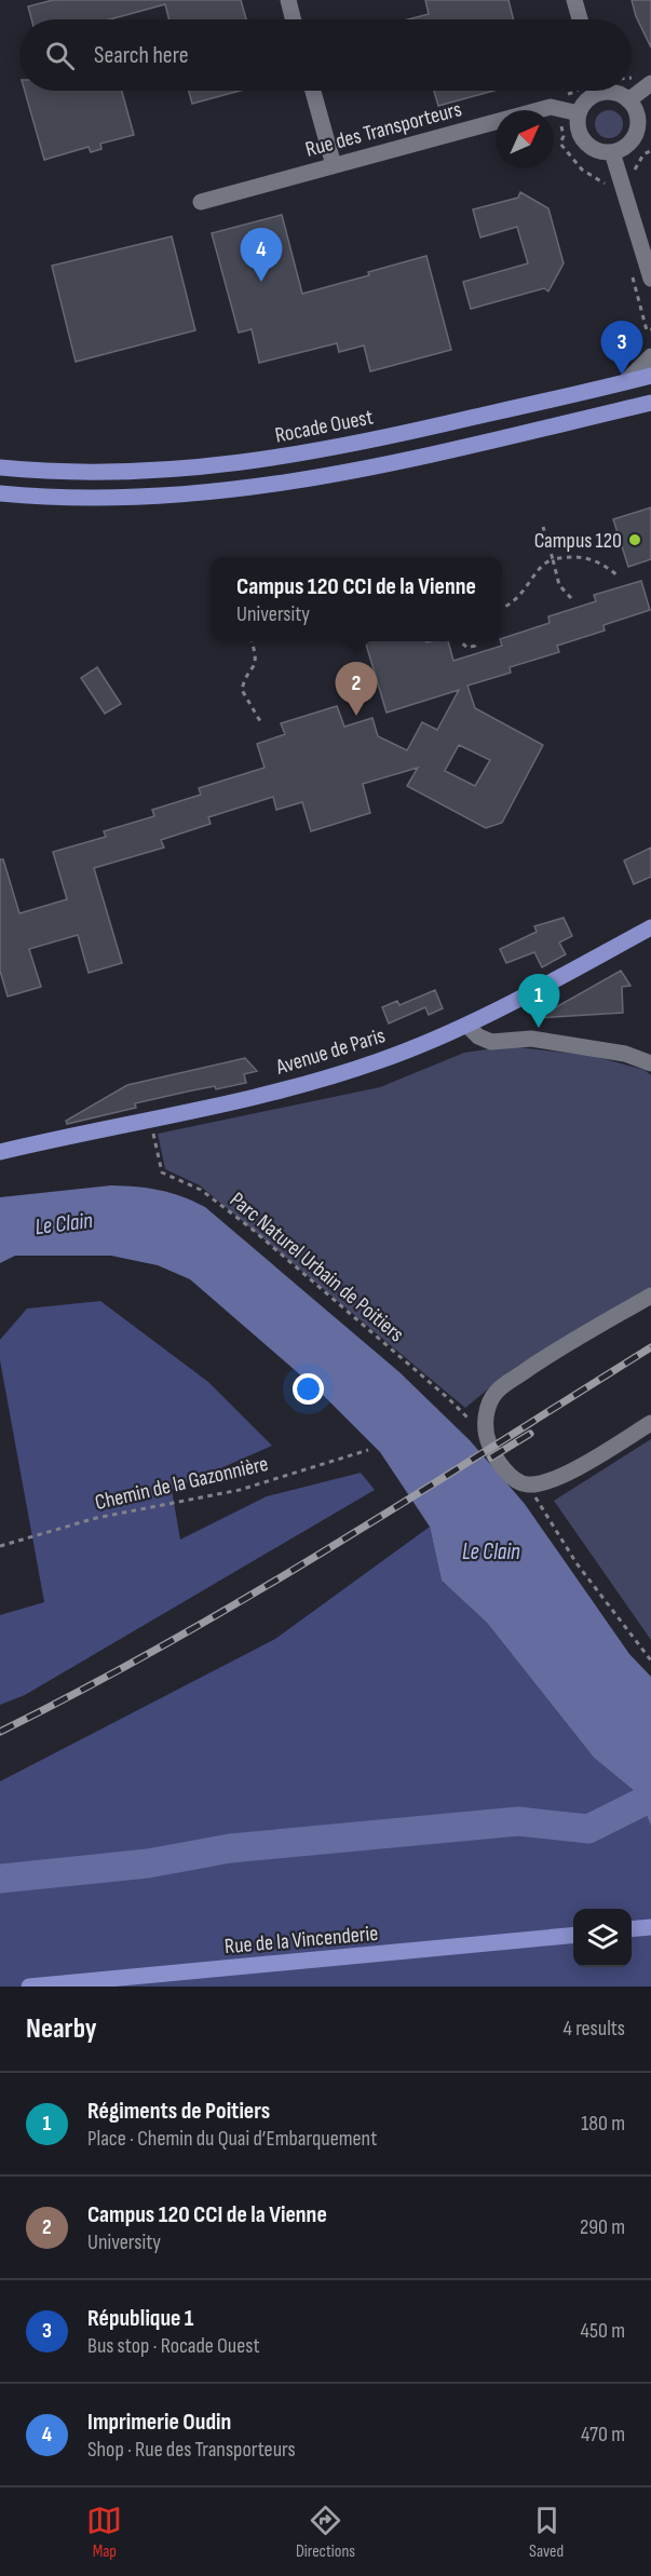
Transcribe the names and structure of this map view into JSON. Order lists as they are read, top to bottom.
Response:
{
  "streets": {
    "main road": ["Rocade Ouest", "Avenue de Paris", "Rue de la Vincenderie"],
    "street": ["Rue des Transporteurs"],
    "path": ["Parc Naturel Urbain de Poitiers", "Chemin de la Gazonnière"]
  },
  "crossings": [
    ["Avenue de Paris", "Parc Naturel Urbain de Poitiers"]
  ],
  "water": ["Le Clain"],
  "places": ["Campus 120"],
  "north": "top right",
  "page": {
    "search": "Search here",
    "pins": [
      "4",
      "3",
      "2",
      "1"
    ],
    "popup": ["Campus 120 CCI de la Vienne", "University"],
    "heading": ["Nearby", "4 results"],
    "list": [
      {
        "mark": "1",
        "name": "Régiments de Poitiers",
        "note": "Place · Chemin du Quai d’Embarquement",
        "value": "180 m"
      },
      {
        "mark": "2",
        "name": "Campus 120 CCI de la Vienne",
        "note": "University",
        "value": "290 m"
      },
      {
        "mark": "3",
        "name": "République 1",
        "note": "Bus stop · Rocade Ouest",
        "value": "450 m"
      },
      {
        "mark": "4",
        "name": "Imprimerie Oudin",
        "note": "Shop · Rue des Transporteurs",
        "value": "470 m"
      }
    ],
    "nav": ["Map", "Directions", "Saved"]
  }
}
